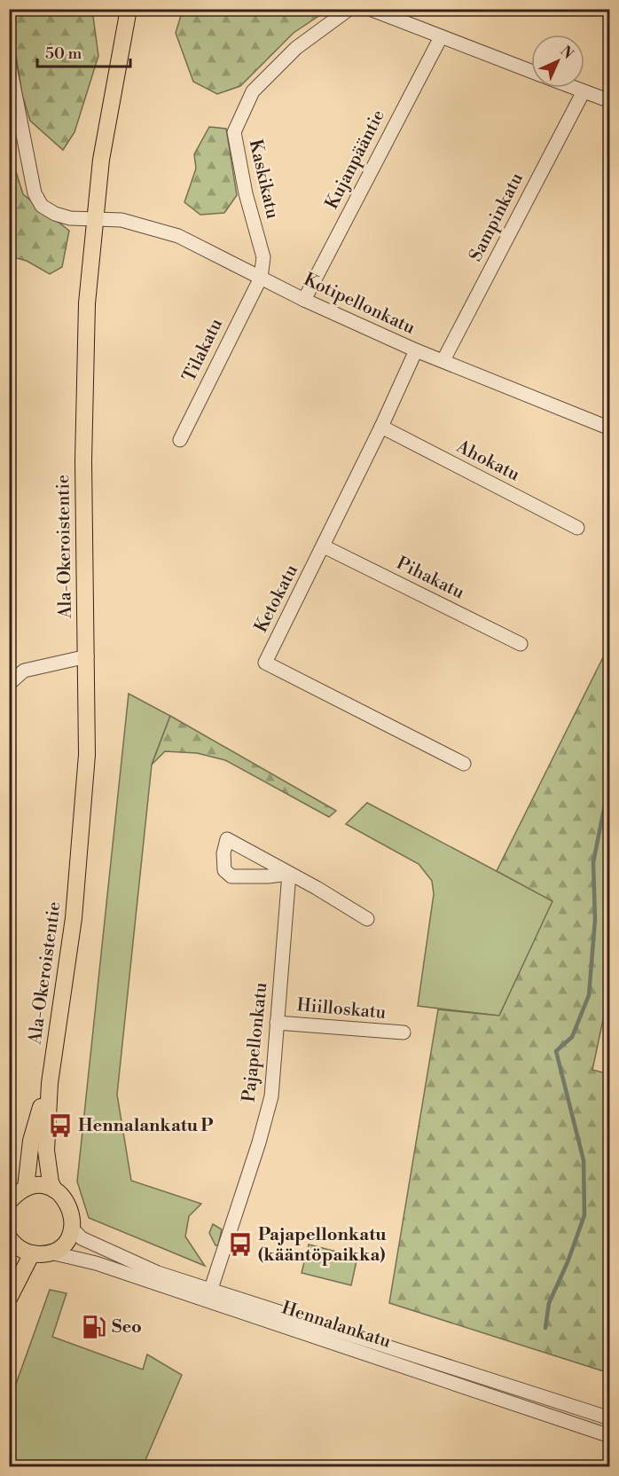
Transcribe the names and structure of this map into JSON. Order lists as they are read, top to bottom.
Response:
{
  "streets": {
    "main road": ["Ala-Okeroistentie"],
    "street": [
      "Kujanpääntie",
      "Kaskikatu",
      "Sampinkatu",
      "Kotipellonkatu",
      "Tilakatu",
      "Ahokatu",
      "Pihakatu",
      "Ketokatu",
      "Hiilloskatu",
      "Pajapellonkatu",
      "Hennalankatu"
    ]
  },
  "crossings": [
    ["Kujanpääntie", "Kotipellonkatu"],
    ["Kaskikatu", "Kotipellonkatu"],
    ["Kaskikatu", "Tilakatu"],
    ["Sampinkatu", "Kotipellonkatu"],
    ["Kotipellonkatu", "Tilakatu"],
    ["Kotipellonkatu", "Ala-Okeroistentie"],
    ["Kotipellonkatu", "Ketokatu"],
    ["Ahokatu", "Ketokatu"],
    ["Pihakatu", "Ketokatu"],
    ["Hiilloskatu", "Pajapellonkatu"],
    ["Pajapellonkatu", "Hennalankatu"]
  ],
  "places": {
    "bus stop": ["Hennalankatu P", "Pajapellonkatu (kääntöpaikka)"],
    "fuel station": ["Seo"]
  },
  "scale_bar": "50 m",
  "north": "top right"
}
